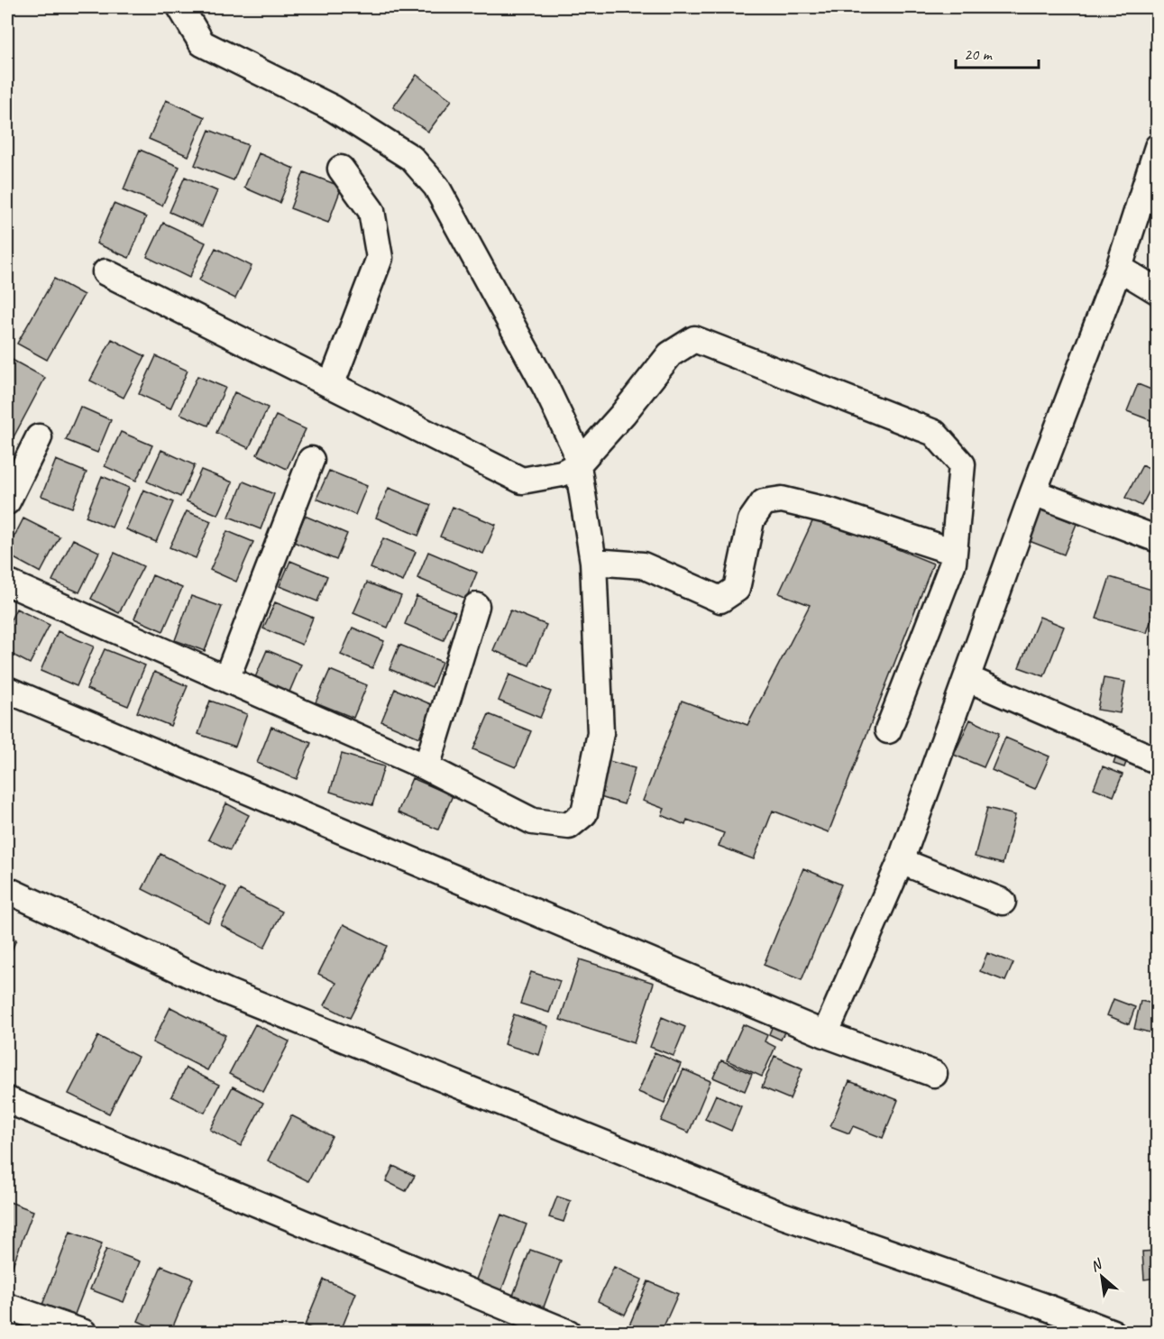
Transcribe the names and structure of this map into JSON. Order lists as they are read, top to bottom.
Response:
{
  "scale_bar": "20 m",
  "north": "top left"
}
